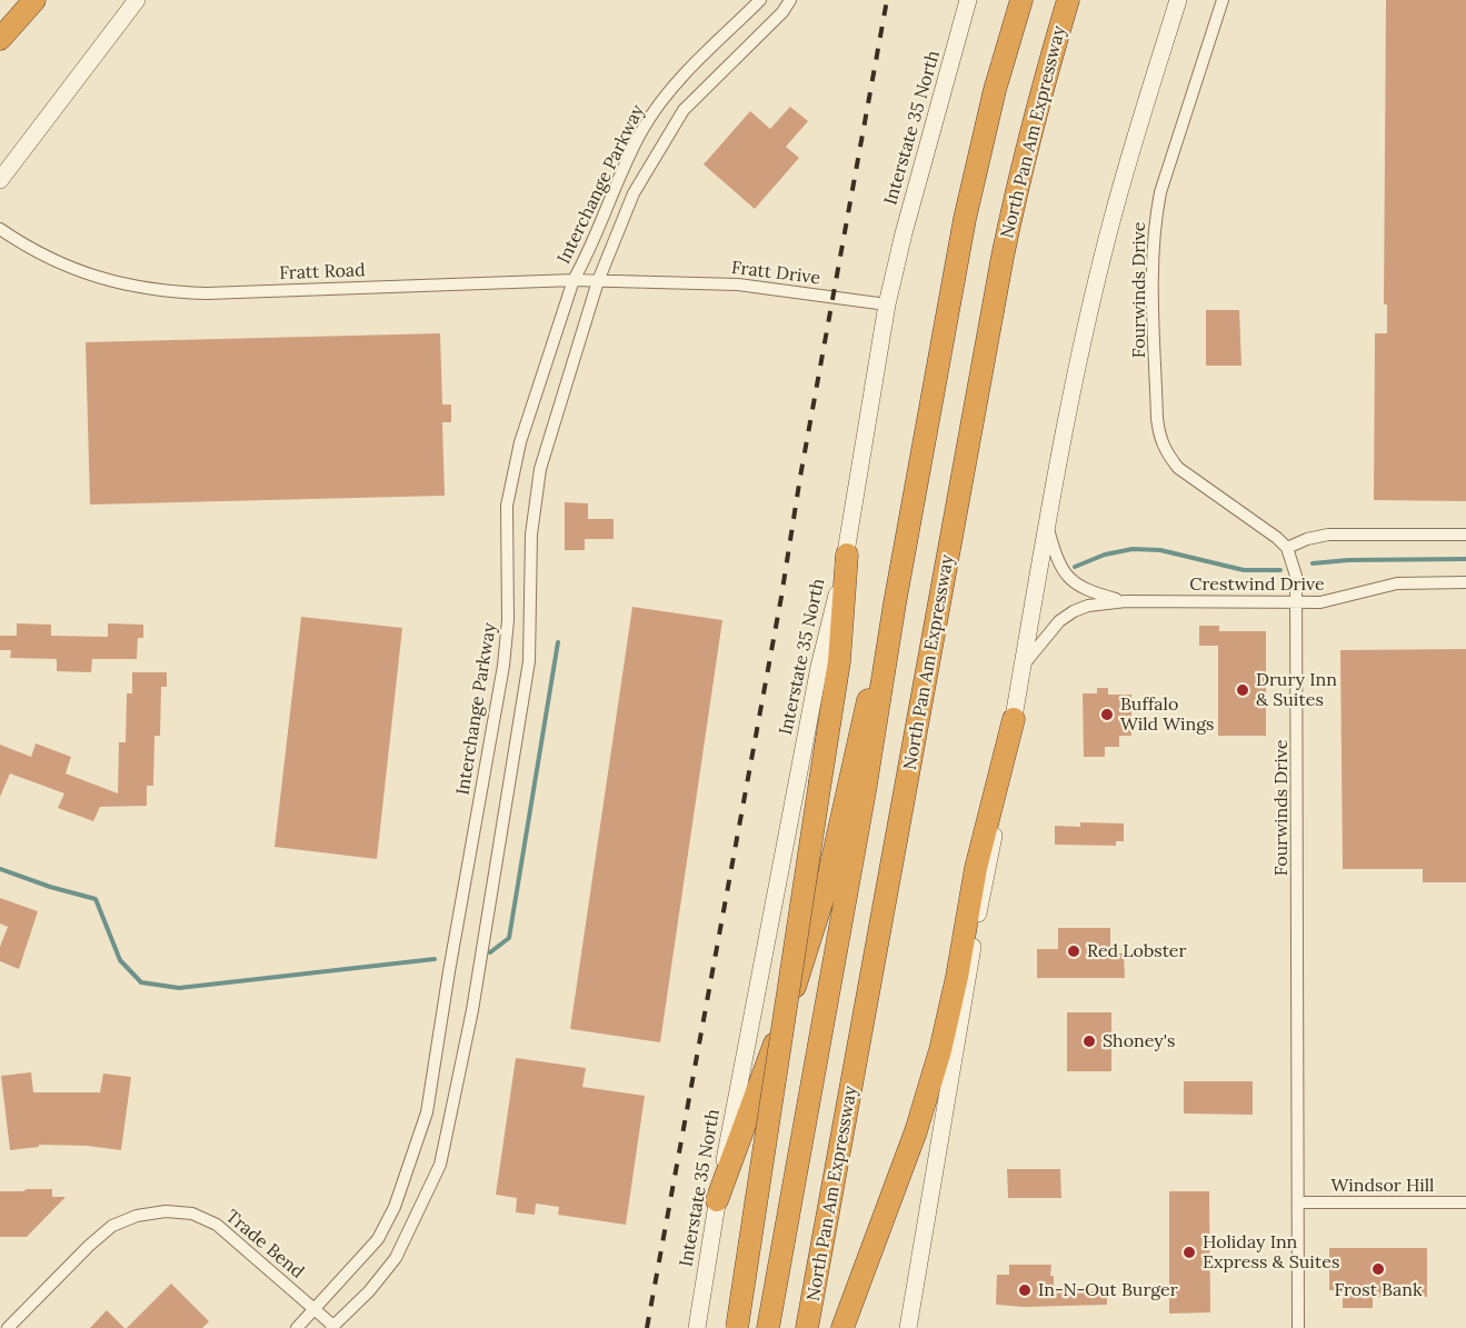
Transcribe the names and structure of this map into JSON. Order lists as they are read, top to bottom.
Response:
{
  "streets": {
    "highway": ["North Pan Am Expressway"],
    "main road": ["Interstate 35 North"],
    "street": [
      "Interchange Parkway",
      "Fratt Road",
      "Fratt Drive",
      "Fourwinds Drive",
      "Crestwind Drive",
      "Windsor Hill",
      "Trade Bend"
    ]
  },
  "crossings": [
    ["Interstate 35 North", "Fratt Drive"],
    ["Interchange Parkway", "Fratt Road"],
    ["Interchange Parkway", "Trade Bend"],
    ["Fratt Road", "Fratt Drive"],
    ["Fourwinds Drive", "Crestwind Drive"],
    ["Fourwinds Drive", "Windsor Hill"]
  ],
  "places": [
    "Drury Inn & Suites",
    "Buffalo Wild Wings",
    "Red Lobster",
    "Shoney's",
    "Holiday Inn Express & Suites",
    "Frost Bank",
    "In-N-Out Burger"
  ]
}
